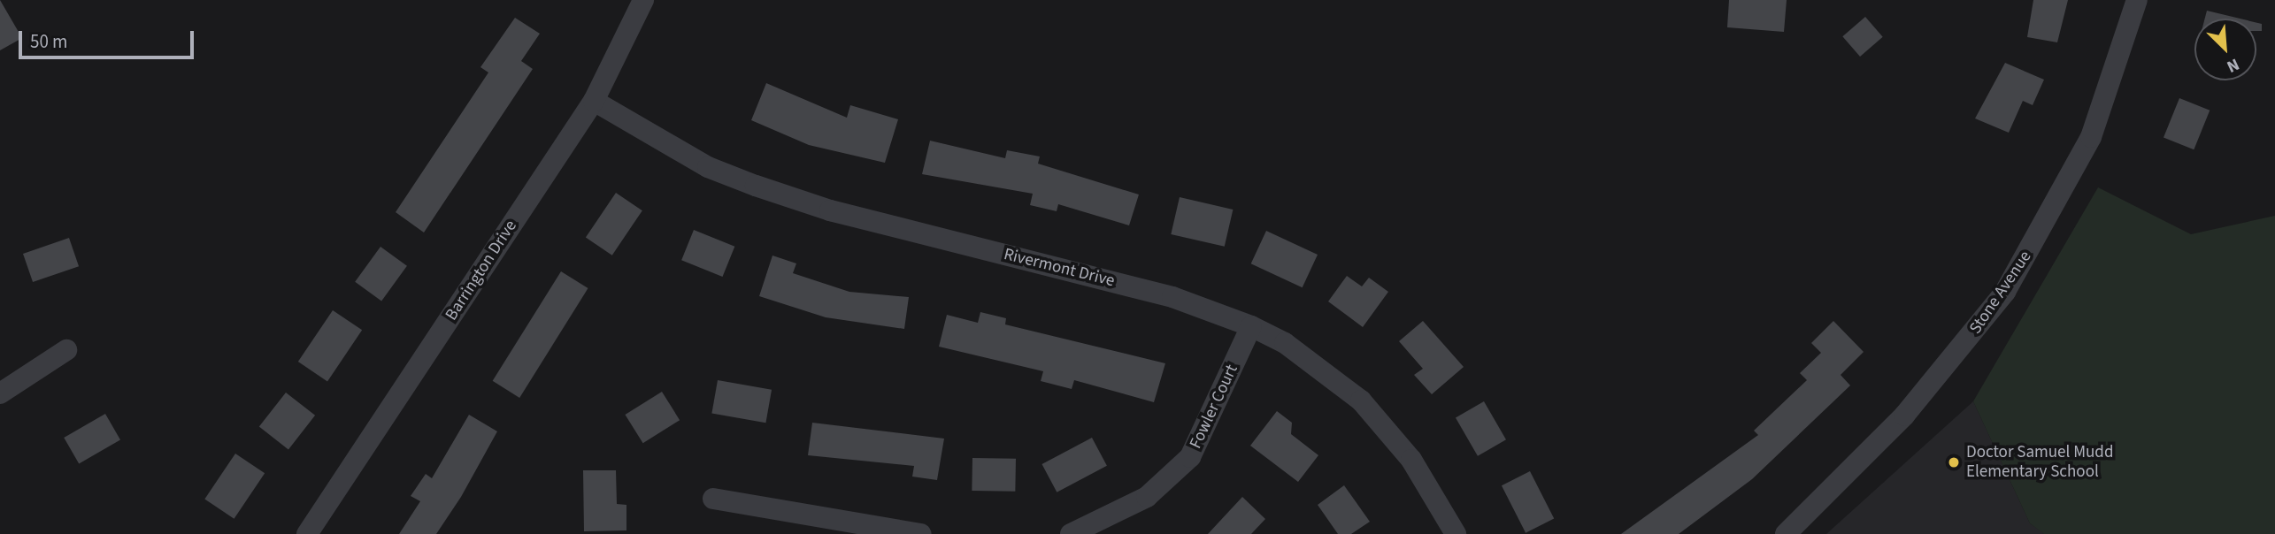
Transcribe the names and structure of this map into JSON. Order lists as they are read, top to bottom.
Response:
{
  "streets": {
    "street": [
      "Rivermont Drive",
      "Barrington Drive",
      "Stone Avenue",
      "Fowler Court"
    ]
  },
  "crossings": [
    ["Rivermont Drive", "Barrington Drive"],
    ["Rivermont Drive", "Fowler Court"]
  ],
  "places": ["Doctor Samuel Mudd Elementary School"],
  "scale_bar": "50 m",
  "north": "bottom right"
}
